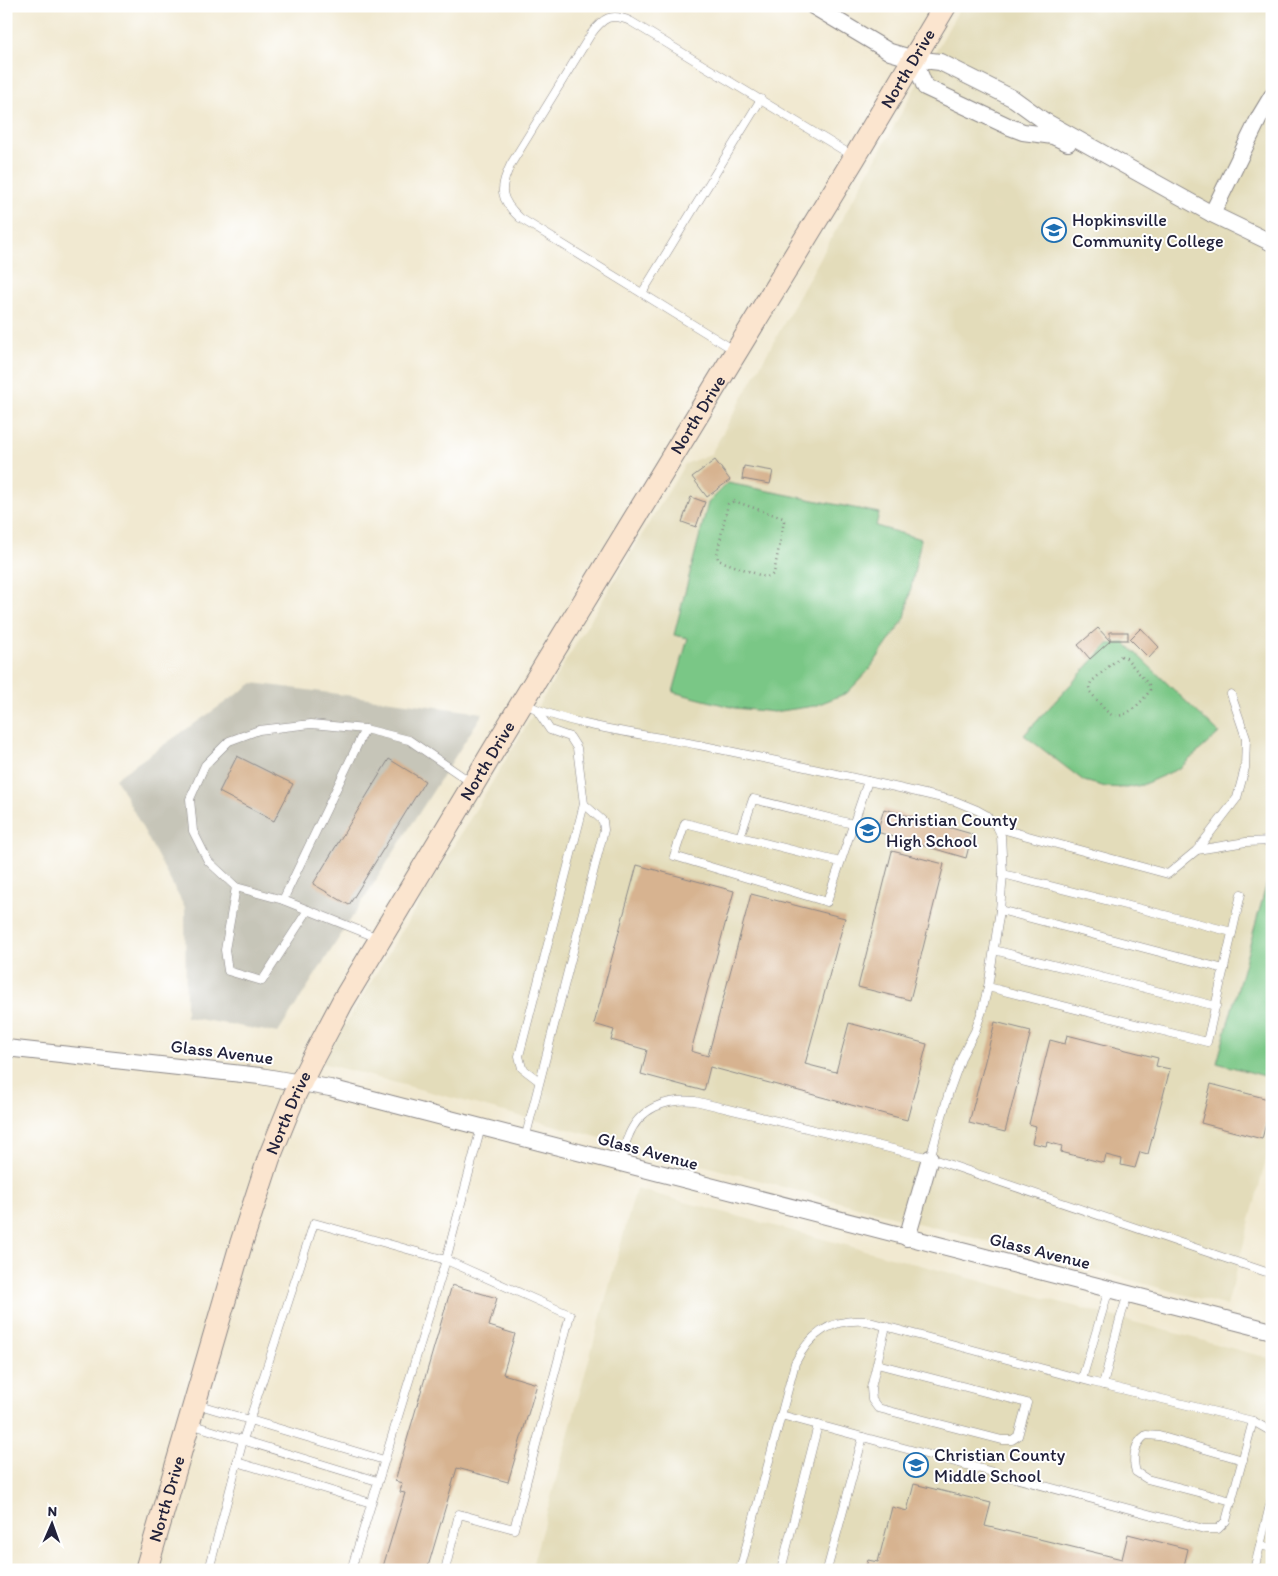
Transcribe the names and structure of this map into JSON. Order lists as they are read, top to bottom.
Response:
{
  "streets": {
    "main road": ["North Drive"],
    "street": ["Glass Avenue"]
  },
  "crossings": [
    ["North Drive", "Glass Avenue"]
  ],
  "places": {
    "school or university": ["Hopkinsville Community College", "Christian County High School", "Christian County Middle School"]
  },
  "north": "top"
}
